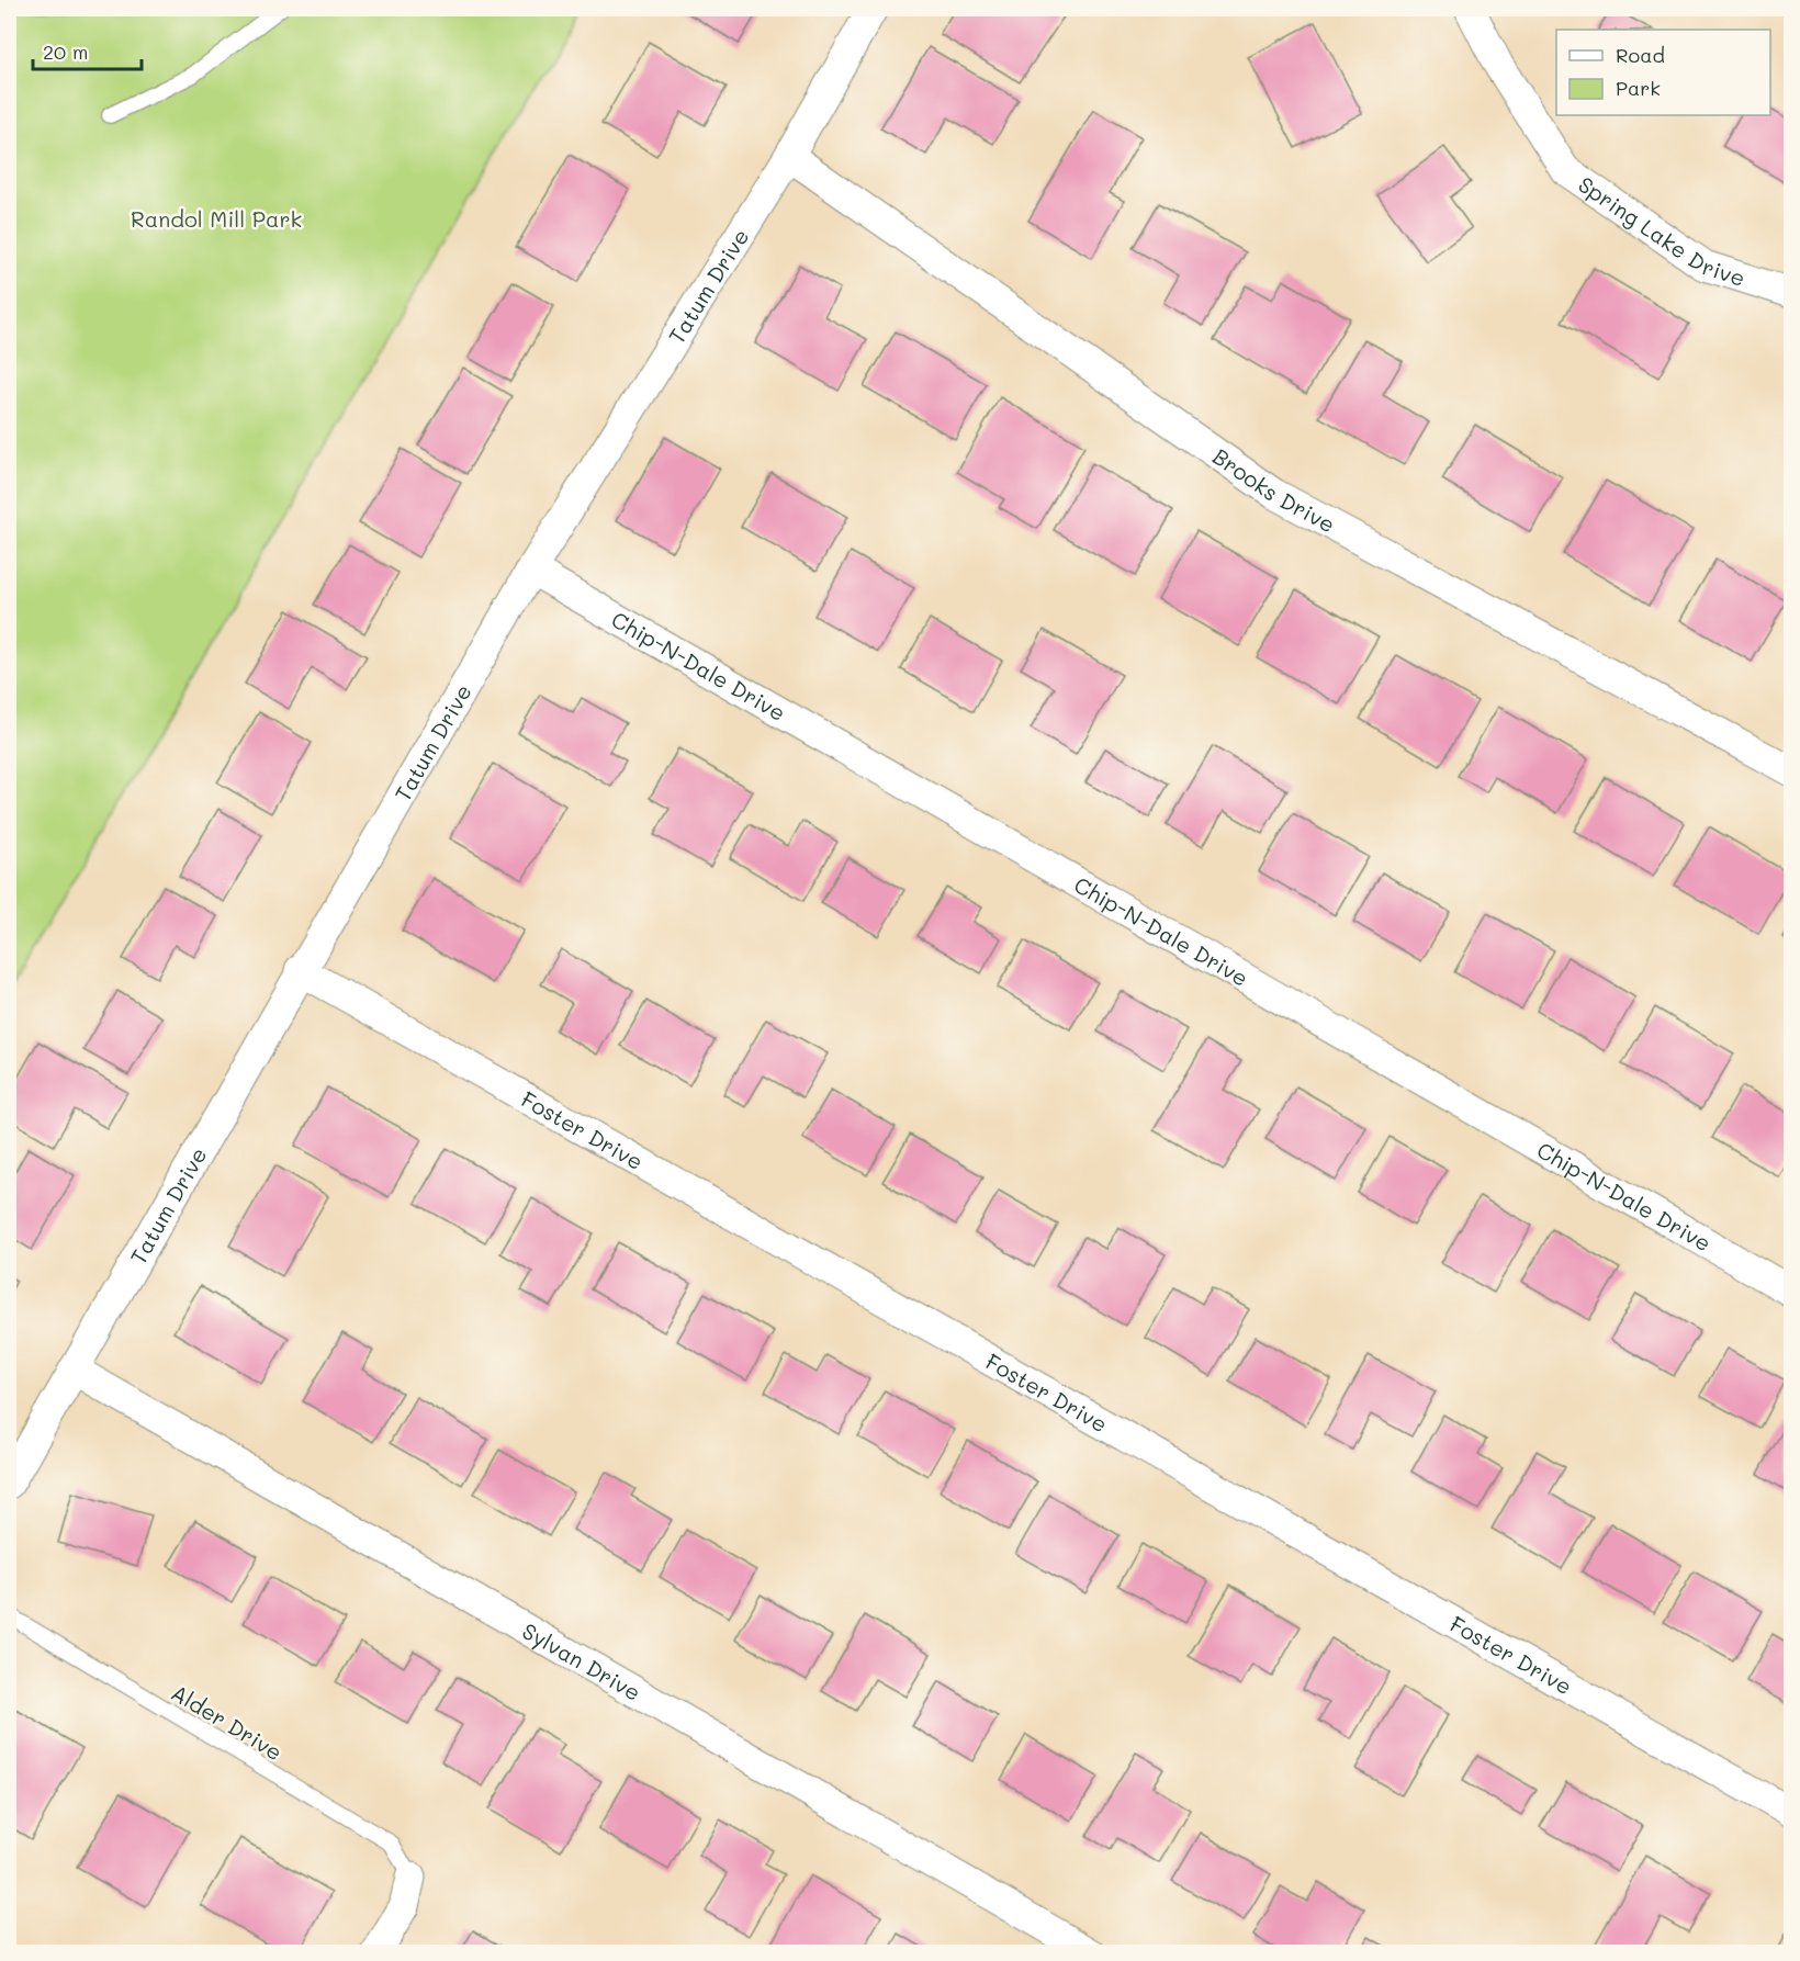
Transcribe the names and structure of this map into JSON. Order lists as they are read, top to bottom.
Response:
{
  "streets": {
    "street": [
      "Spring Lake Drive",
      "Tatum Drive",
      "Brooks Drive",
      "Chip-N-Dale Drive",
      "Foster Drive",
      "Sylvan Drive"
    ],
    "lane": ["Alder Drive"]
  },
  "crossings": [
    ["Tatum Drive", "Brooks Drive"],
    ["Tatum Drive", "Chip-N-Dale Drive"],
    ["Tatum Drive", "Foster Drive"],
    ["Tatum Drive", "Sylvan Drive"]
  ],
  "parks": ["Randol Mill Park"],
  "legend": ["Road", "Park"],
  "scale_bar": "20 m"
}
